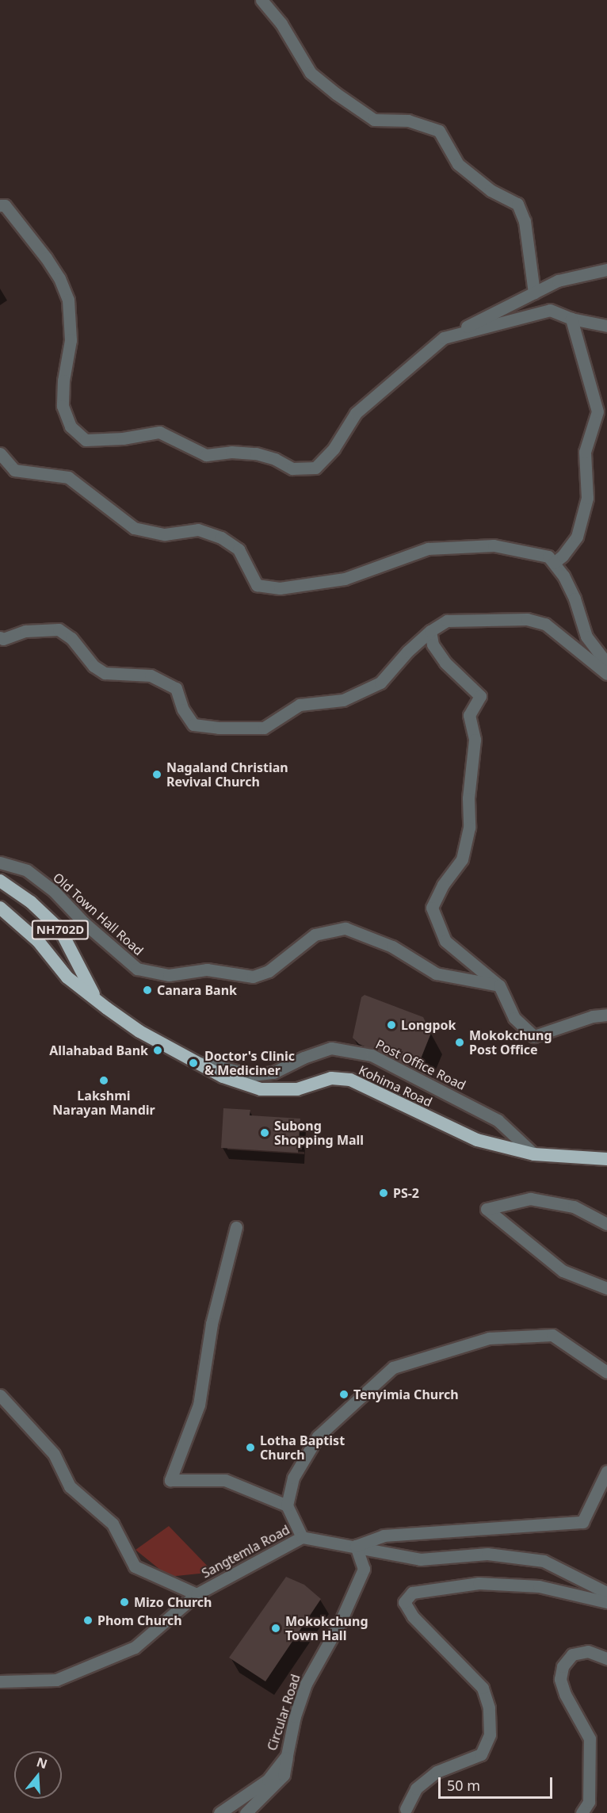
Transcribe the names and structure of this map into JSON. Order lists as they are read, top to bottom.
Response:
{
  "streets": {
    "highway": ["NH702D", "Kohima Road"],
    "street": [
      "Old Town Hall Road",
      "Post Office Road",
      "Sangtemla Road",
      "Circular Road"
    ]
  },
  "crossings": [
    ["NH702D", "Kohima Road"],
    ["Post Office Road", "Kohima Road"],
    ["Sangtemla Road", "Circular Road"]
  ],
  "places": [
    "Nagaland Christian Revival Church",
    "Canara Bank",
    "Longpok",
    "Mokokchung Post Office",
    "Allahabad Bank",
    "Doctor's Clinic & Mediciner",
    "Lakshmi Narayan Mandir",
    "Subong Shopping Mall",
    "PS-2",
    "Tenyimia Church",
    "Lotha Baptist Church",
    "Mizo Church",
    "Phom Church",
    "Mokokchung Town Hall"
  ],
  "scale_bar": "50 m",
  "north": "top"
}
